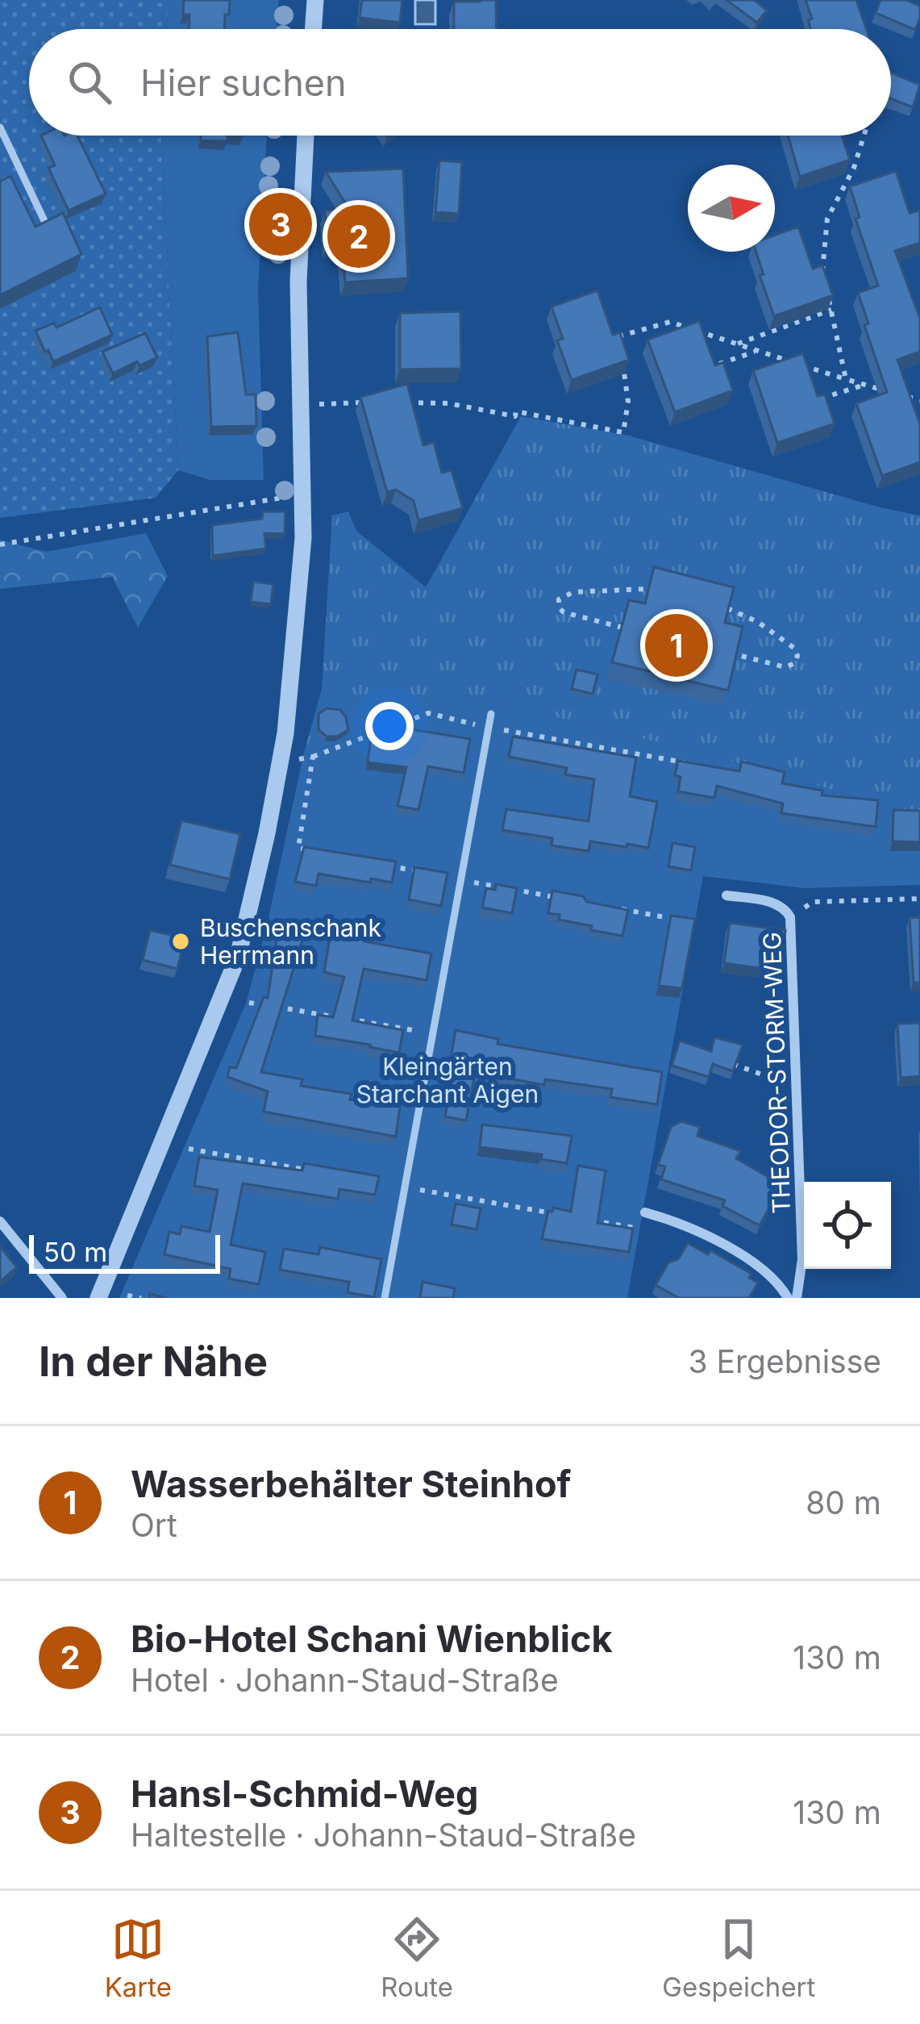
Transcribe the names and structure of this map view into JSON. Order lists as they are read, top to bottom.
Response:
{
  "streets": {
    "street": ["THEODOR-STORM-WEG"]
  },
  "parks": ["Kleingärten Starchant Aigen"],
  "places": ["Buschenschank Herrmann"],
  "scale_bar": "50 m",
  "north": "right",
  "page": {
    "search": "Hier suchen",
    "pins": ["3", "2", "1"],
    "scale": "50 m",
    "heading": ["In der Nähe", "3 Ergebnisse"],
    "list": [
      {
        "mark": "1",
        "name": "Wasserbehälter Steinhof",
        "note": "Ort",
        "value": "80 m"
      },
      {
        "mark": "2",
        "name": "Bio-Hotel Schani Wienblick",
        "note": "Hotel · Johann-Staud-Straße",
        "value": "130 m"
      },
      {
        "mark": "3",
        "name": "Hansl-Schmid-Weg",
        "note": "Haltestelle · Johann-Staud-Straße",
        "value": "130 m"
      }
    ],
    "nav": ["Karte", "Route", "Gespeichert"]
  }
}
